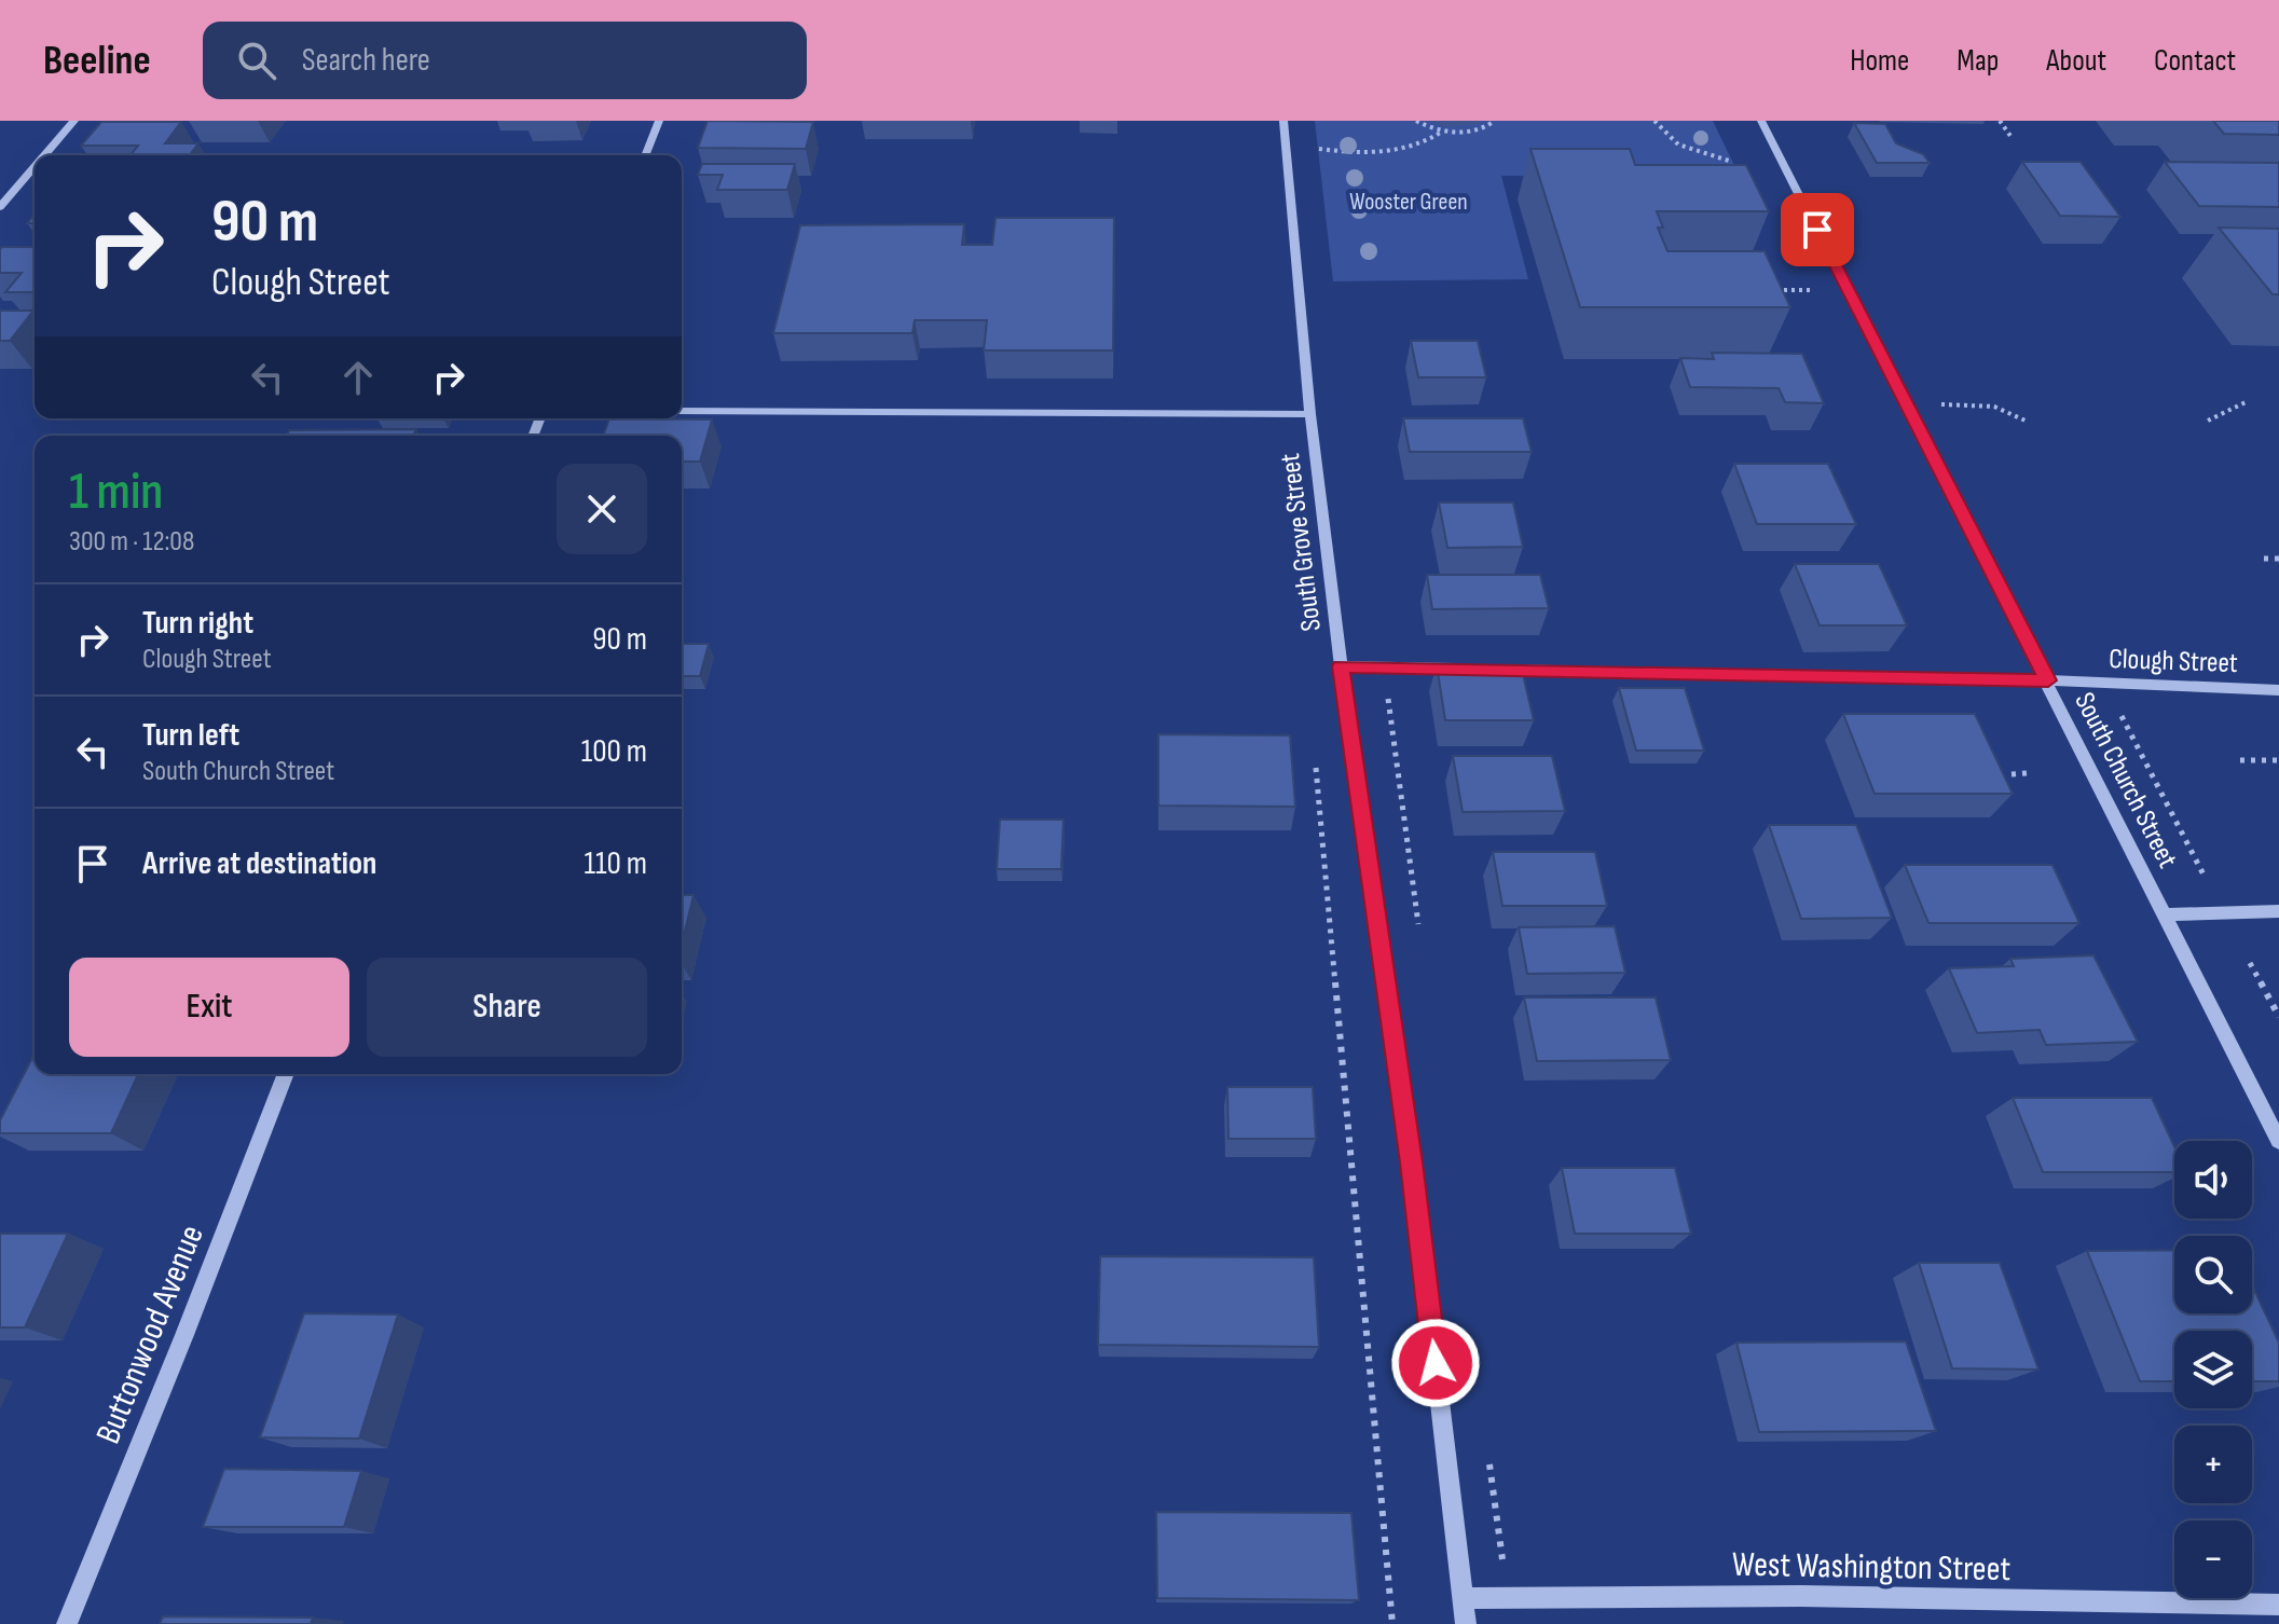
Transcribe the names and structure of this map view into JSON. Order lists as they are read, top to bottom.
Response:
{
  "streets": {
    "street": [
      "South Grove Street",
      "Clough Street",
      "South Church Street",
      "Buttonwood Avenue",
      "West Washington Street"
    ]
  },
  "crossings": [
    ["South Grove Street", "West Washington Street"],
    ["Clough Street", "South Church Street"]
  ],
  "parks": ["Wooster Green"],
  "page": {
    "header": "Beeline",
    "search": "Search here",
    "nav": [
      "Home",
      "Map",
      "About",
      "Contact"
    ],
    "turn": ["90 m", "Clough Street"],
    "heading": ["1 min", "300 m · 12:08"],
    "list": [
      {
        "name": "Turn right",
        "note": "Clough Street",
        "value": "90 m"
      },
      {
        "name": "Turn left",
        "note": "South Church Street",
        "value": "100 m"
      },
      {
        "name": "Arrive at destination",
        "value": "110 m"
      }
    ],
    "buttons": ["Exit", "Share"],
    "map_buttons": ["+", "−"]
  }
}
